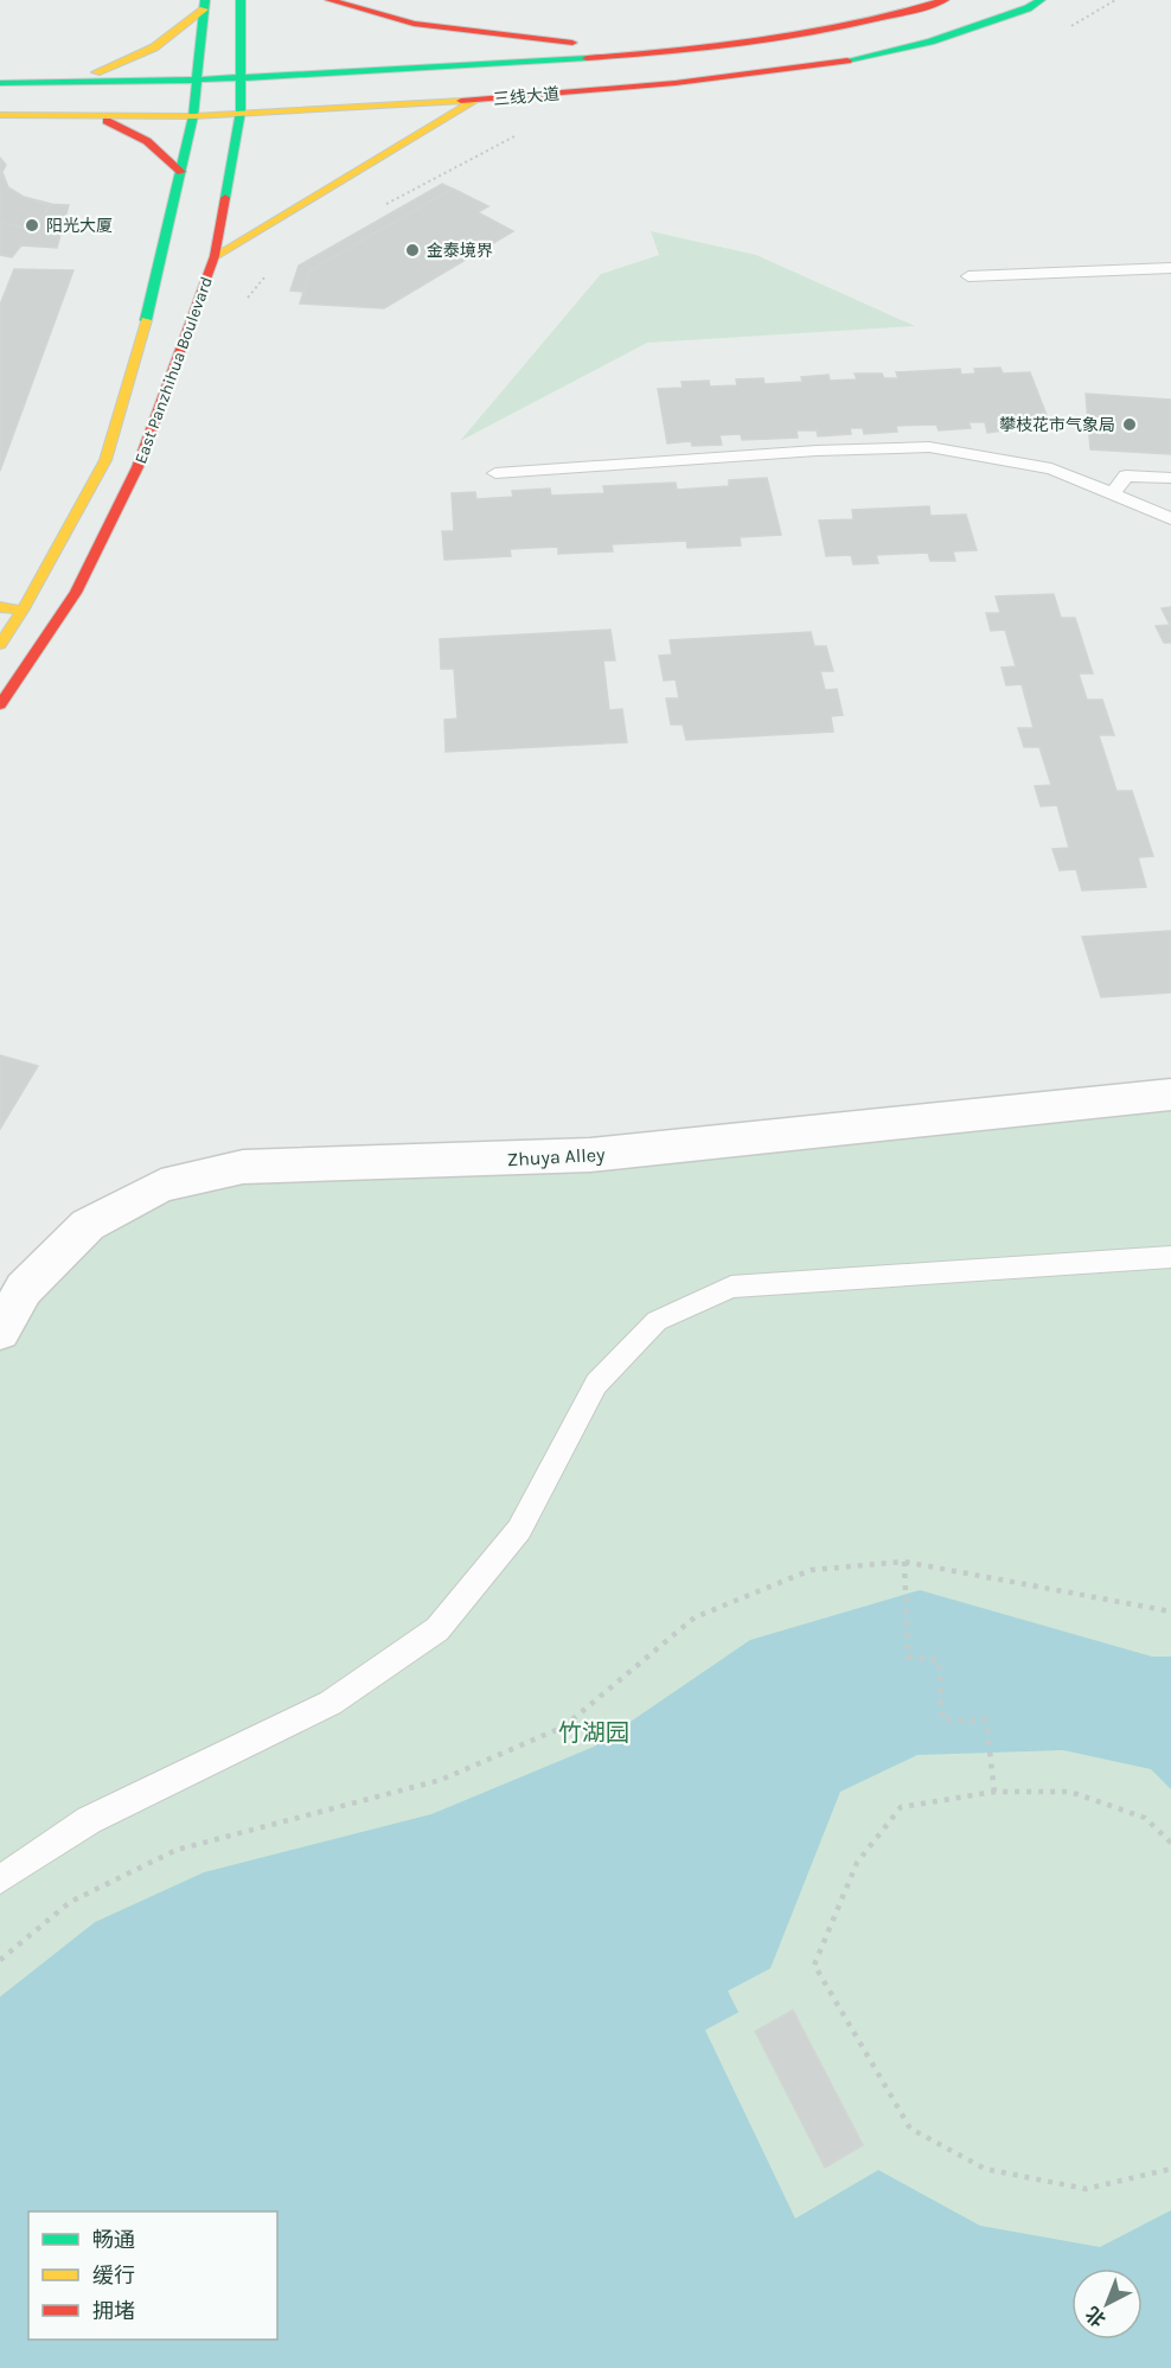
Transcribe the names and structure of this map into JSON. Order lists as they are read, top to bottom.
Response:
{
  "streets": {
    "main road": ["三线大道", "East Panzhihua Boulevard"],
    "street": ["Zhuya Alley"]
  },
  "crossings": [
    ["三线大道", "East Panzhihua Boulevard"]
  ],
  "parks": ["竹湖园"],
  "places": ["阳光大厦", "金泰境界", "攀枝花市气象局"],
  "legend": ["畅通", "缓行", "拥堵"],
  "north": "bottom left"
}
